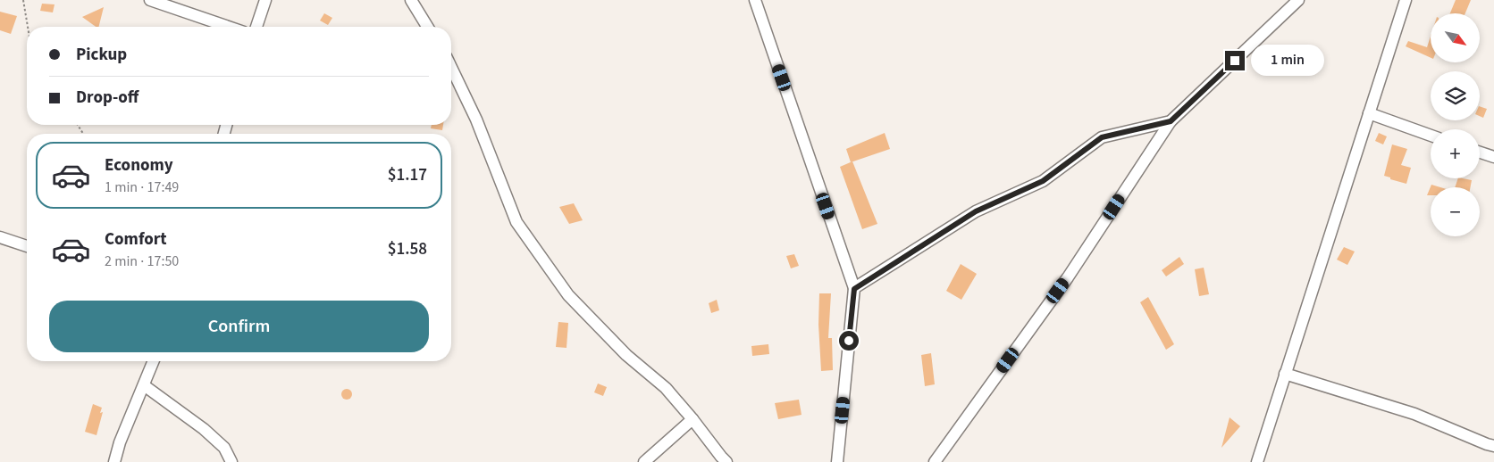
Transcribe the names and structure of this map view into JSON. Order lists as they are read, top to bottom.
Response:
{
  "north": "bottom right",
  "page": {
    "map_buttons": ["+", "−"],
    "banner": ["Pickup", "Drop-off"],
    "bubble": "1 min",
    "list": [
      {
        "name": "Economy",
        "note": "1 min · 17:49",
        "value": "$1.17"
      },
      {
        "name": "Comfort",
        "note": "2 min · 17:50",
        "value": "$1.58"
      }
    ],
    "buttons": "Confirm"
  }
}
